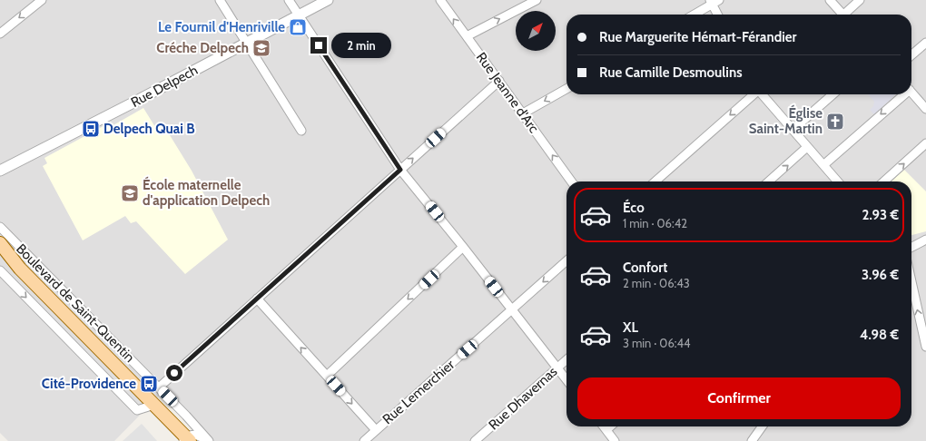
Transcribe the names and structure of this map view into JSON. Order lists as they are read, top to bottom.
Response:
{
  "streets": {
    "main road": ["Boulevard de Saint-Quentin"],
    "street": [
      "Rue Delpech",
      "Rue Jeanne d'Arc",
      "Rue Lemerchier",
      "Rue Dhavernas"
    ]
  },
  "one_way": ["Rue Jeanne d'Arc"],
  "places": {
    "shop": ["Le Fournil d'Henriville"],
    "school or university": ["Créche Delpech", "École maternelle d'application Delpech"],
    "church": ["Église Saint-Martin"],
    "bus stop": ["Delpech Quai B", "Cité-Providence"]
  },
  "north": "top right",
  "page": {
    "banner": ["Rue Marguerite Hémart-Férandier", "Rue Camille Desmoulins"],
    "bubble": "2 min",
    "list": [
      {
        "name": "Éco",
        "note": "1 min · 06:42",
        "value": "2.93 €"
      },
      {
        "name": "Confort",
        "note": "2 min · 06:43",
        "value": "3.96 €"
      },
      {
        "name": "XL",
        "note": "3 min · 06:44",
        "value": "4.98 €"
      }
    ],
    "buttons": "Confirmer"
  }
}
